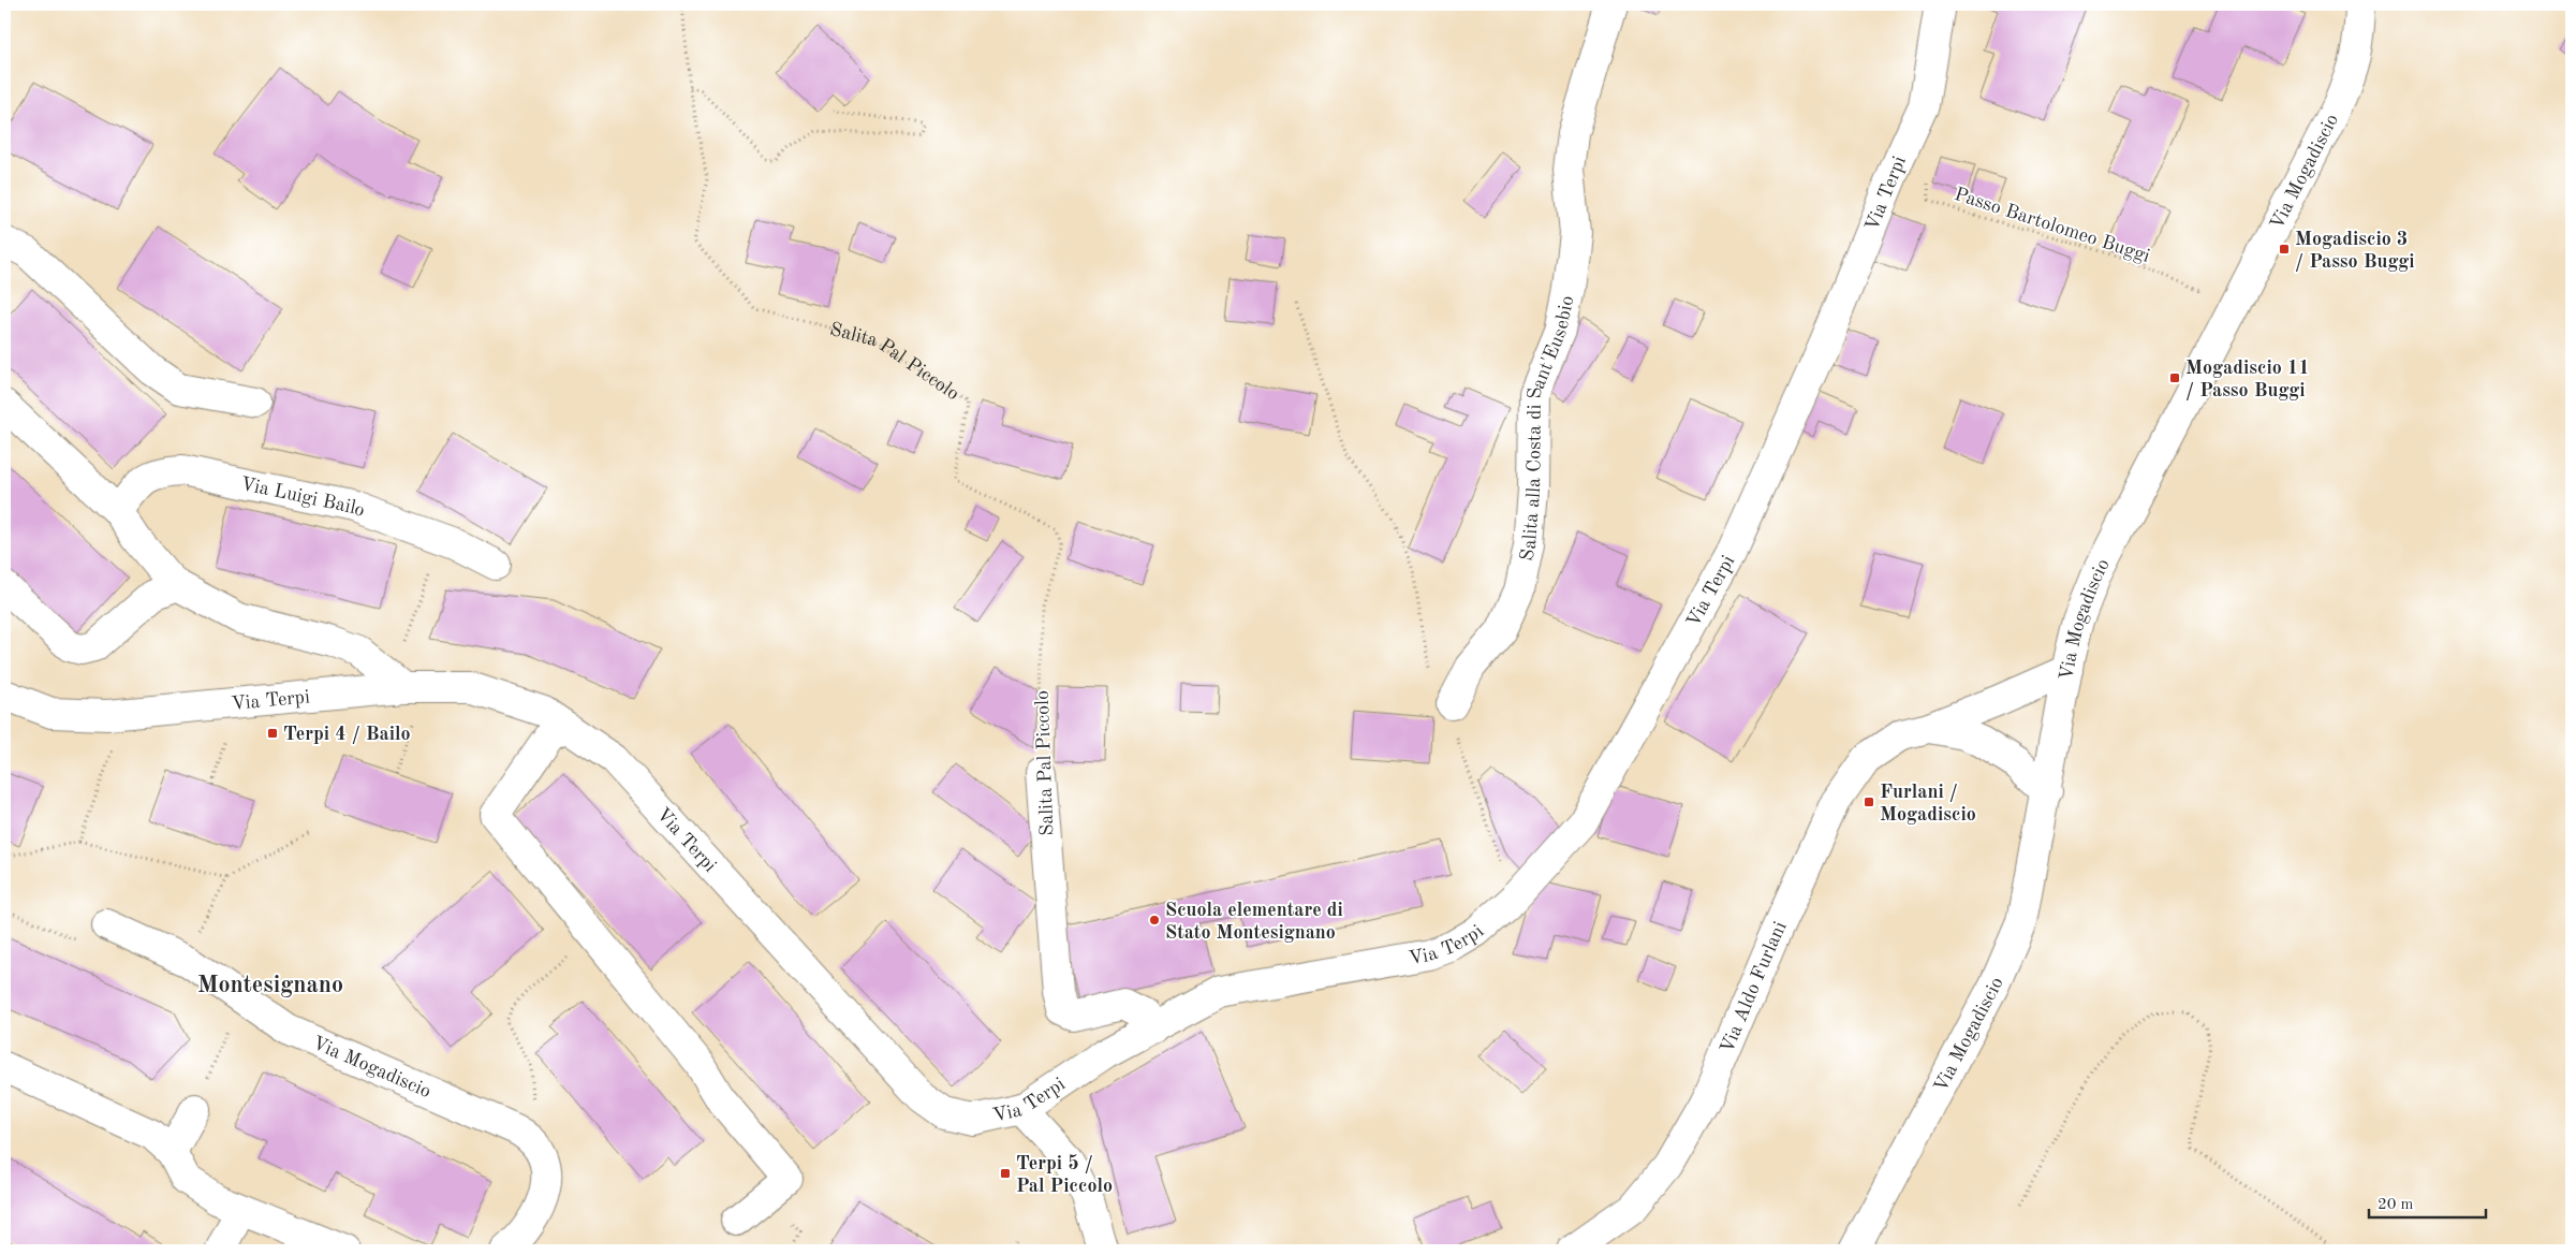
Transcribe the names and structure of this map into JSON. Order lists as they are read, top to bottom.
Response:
{
  "streets": {
    "street": [
      "Via Mogadiscio",
      "Via Terpi",
      "Salita Pal Piccolo",
      "Salita alla Costa di Sant'Eusebio",
      "Via Luigi Bailo",
      "Via Aldo Furlani"
    ],
    "path": ["Passo Bartolomeo Buggi"]
  },
  "crossings": [
    ["Via Mogadiscio", "Passo Bartolomeo Buggi"],
    ["Via Mogadiscio", "Via Aldo Furlani"],
    ["Via Terpi", "Passo Bartolomeo Buggi"],
    ["Via Terpi", "Salita Pal Piccolo"]
  ],
  "districts": ["Montesignano"],
  "places": {
    "transit": [
      "Mogadiscio 3 / Passo Buggi",
      "Mogadiscio 11 / Passo Buggi",
      "Terpi 4 / Bailo",
      "Furlani / Mogadiscio",
      "Terpi 5 / Pal Piccolo"
    ],
    "other": ["Scuola elementare di Stato Montesignano"]
  },
  "scale_bar": "20 m"
}
